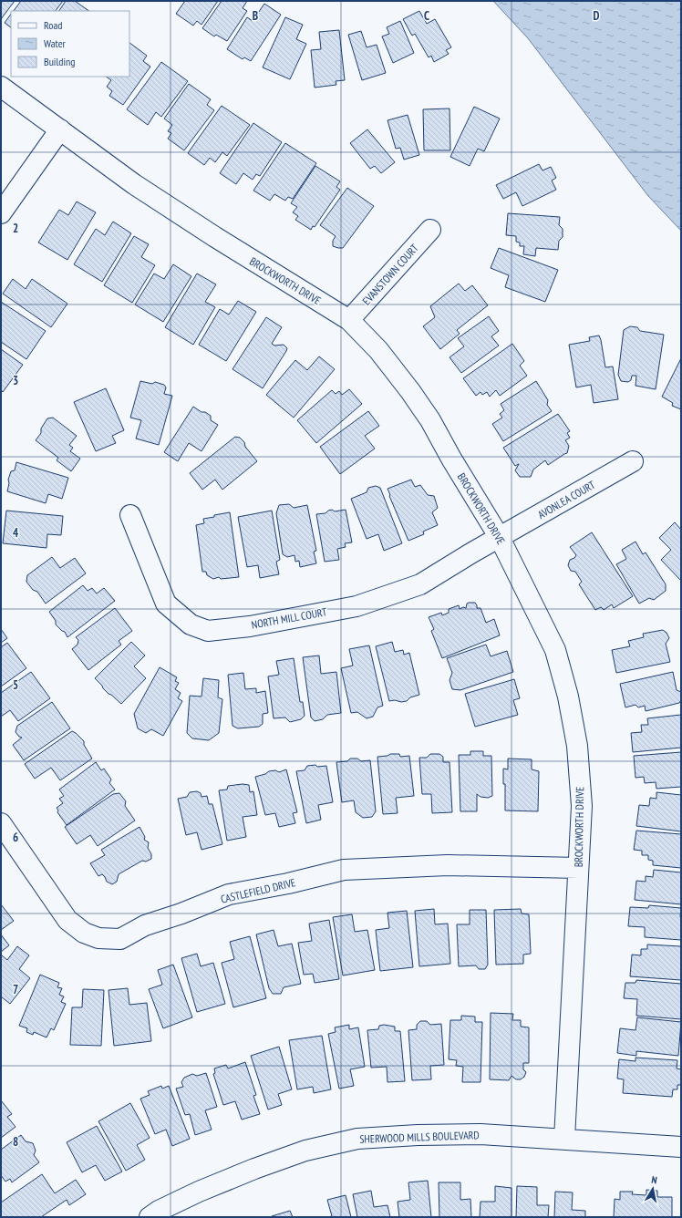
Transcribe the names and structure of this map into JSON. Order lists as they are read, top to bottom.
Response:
{
  "streets": {
    "street": [
      "EVANSTOWN COURT",
      "BROCKWORTH DRIVE",
      "AVONLEA COURT",
      "NORTH MILL COURT",
      "CASTLEFIELD DRIVE",
      "SHERWOOD MILLS BOULEVARD"
    ]
  },
  "crossings": [
    ["EVANSTOWN COURT", "BROCKWORTH DRIVE"],
    ["BROCKWORTH DRIVE", "AVONLEA COURT"],
    ["BROCKWORTH DRIVE", "NORTH MILL COURT"],
    ["BROCKWORTH DRIVE", "CASTLEFIELD DRIVE"],
    ["BROCKWORTH DRIVE", "SHERWOOD MILLS BOULEVARD"],
    ["AVONLEA COURT", "NORTH MILL COURT"]
  ],
  "legend": ["Road", "Water", "Building"],
  "north": "top",
  "grid": {
    "columns": ["B", "C", "D"],
    "rows": [
      "2",
      "3",
      "4",
      "5",
      "6",
      "7",
      "8"
    ]
  }
}
